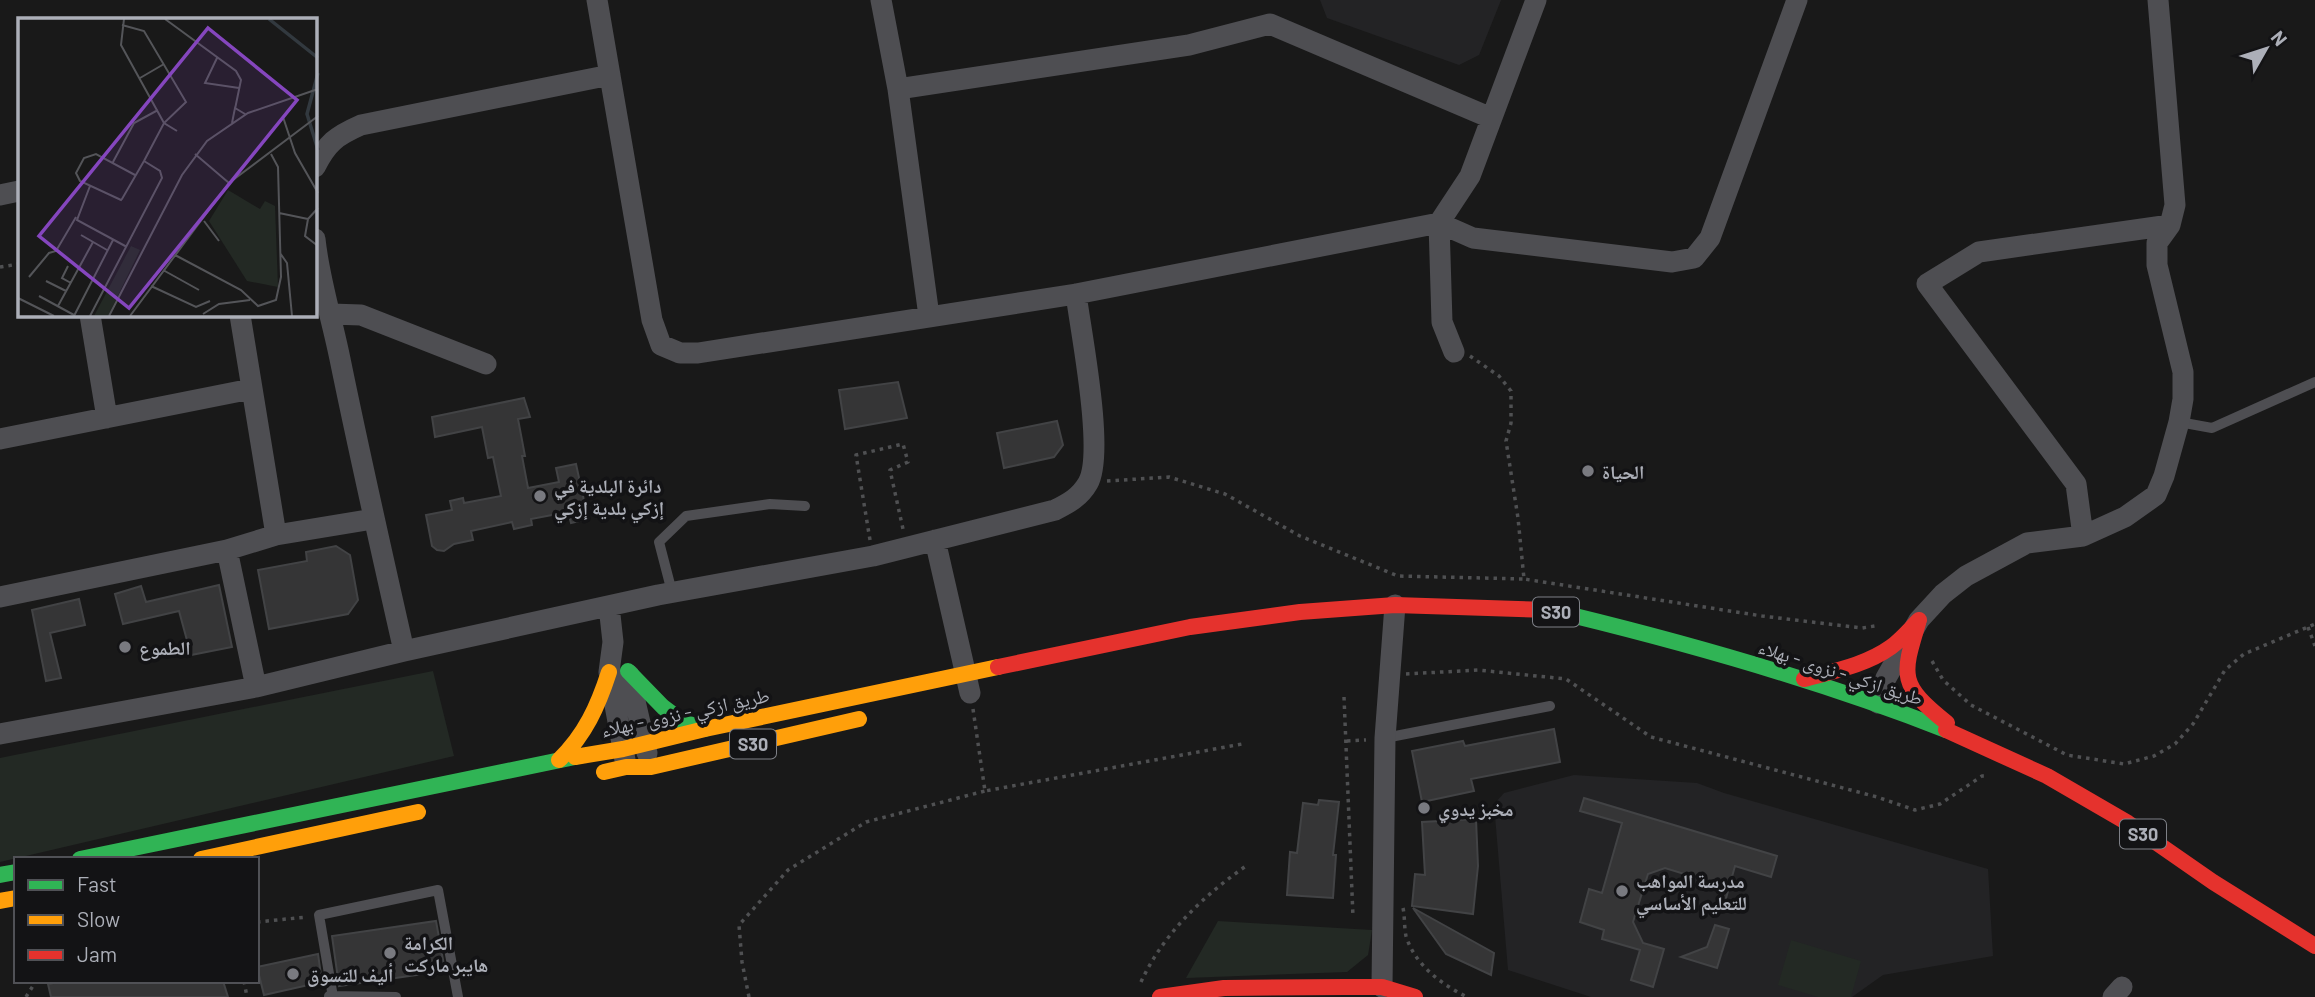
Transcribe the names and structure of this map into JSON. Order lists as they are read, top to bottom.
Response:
{
  "streets": {
    "main road": ["S30", "طريق ازكي - نزوى - بهلاء"]
  },
  "places": [
    "الحياة",
    "دائرة البلدية في إزكي بلدية إزكي",
    "الطموع",
    "مخبز يدوي",
    "مدرسة المواهب للتعليم الأساسي",
    "الكرامة هايبر ماركت",
    "أليف للتسوق"
  ],
  "legend": ["Fast", "Slow", "Jam"],
  "north": "top right"
}
